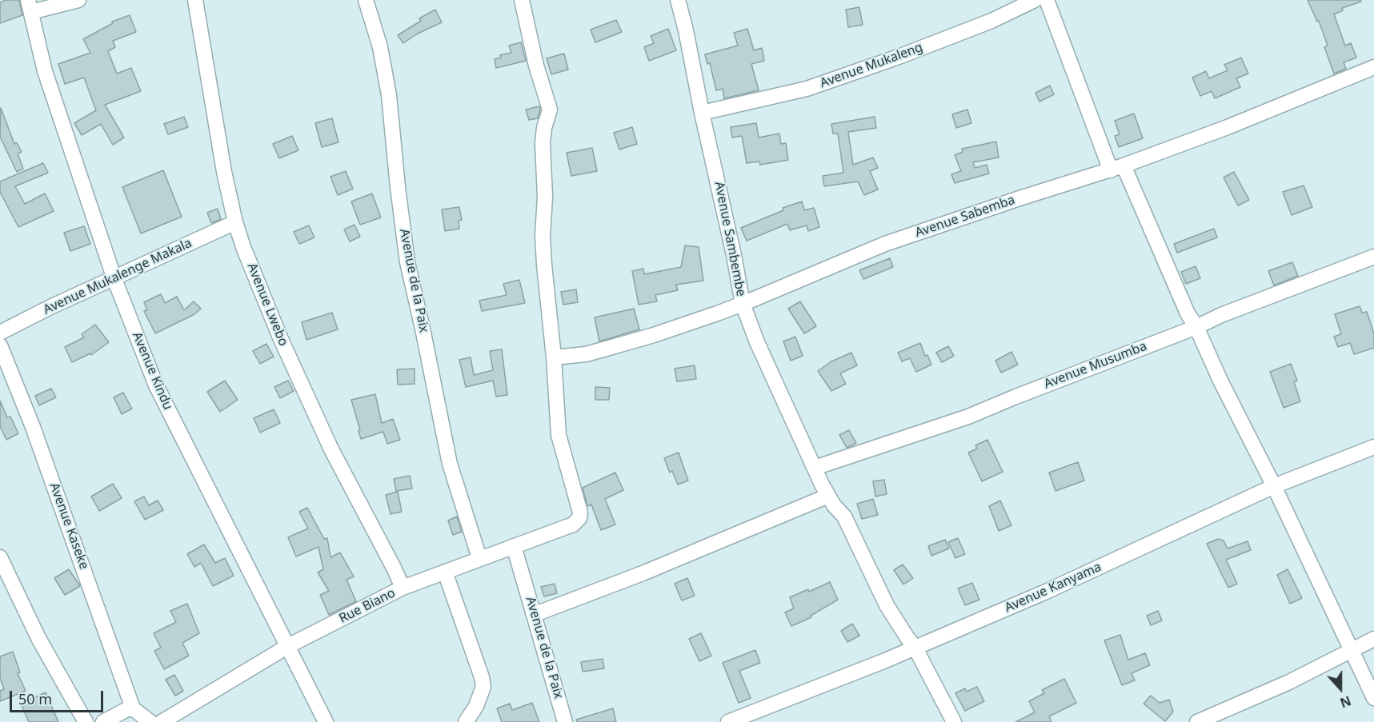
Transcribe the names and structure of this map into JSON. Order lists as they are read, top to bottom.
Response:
{
  "streets": {
    "street": [
      "Avenue Mukaleng",
      "Avenue Sabemba",
      "Avenue Sambembe",
      "Avenue Mukalenge Makala",
      "Avenue de la Paix",
      "Avenue Lwebo",
      "Avenue Musumba",
      "Avenue Kindu",
      "Avenue Kaseke",
      "Avenue Kanyama",
      "Rue Biano"
    ]
  },
  "crossings": [
    ["Avenue Mukaleng", "Avenue Sambembe"],
    ["Avenue Sabemba", "Avenue Sambembe"],
    ["Avenue Sabemba", "Rue Biano"],
    ["Avenue Sambembe", "Avenue Musumba"],
    ["Avenue Sambembe", "Avenue Kanyama"],
    ["Avenue Mukalenge Makala", "Avenue Lwebo"],
    ["Avenue Mukalenge Makala", "Avenue Kindu"],
    ["Avenue de la Paix", "Rue Biano"],
    ["Avenue Lwebo", "Rue Biano"],
    ["Avenue Kindu", "Rue Biano"]
  ],
  "scale_bar": "50 m",
  "north": "bottom"
}
